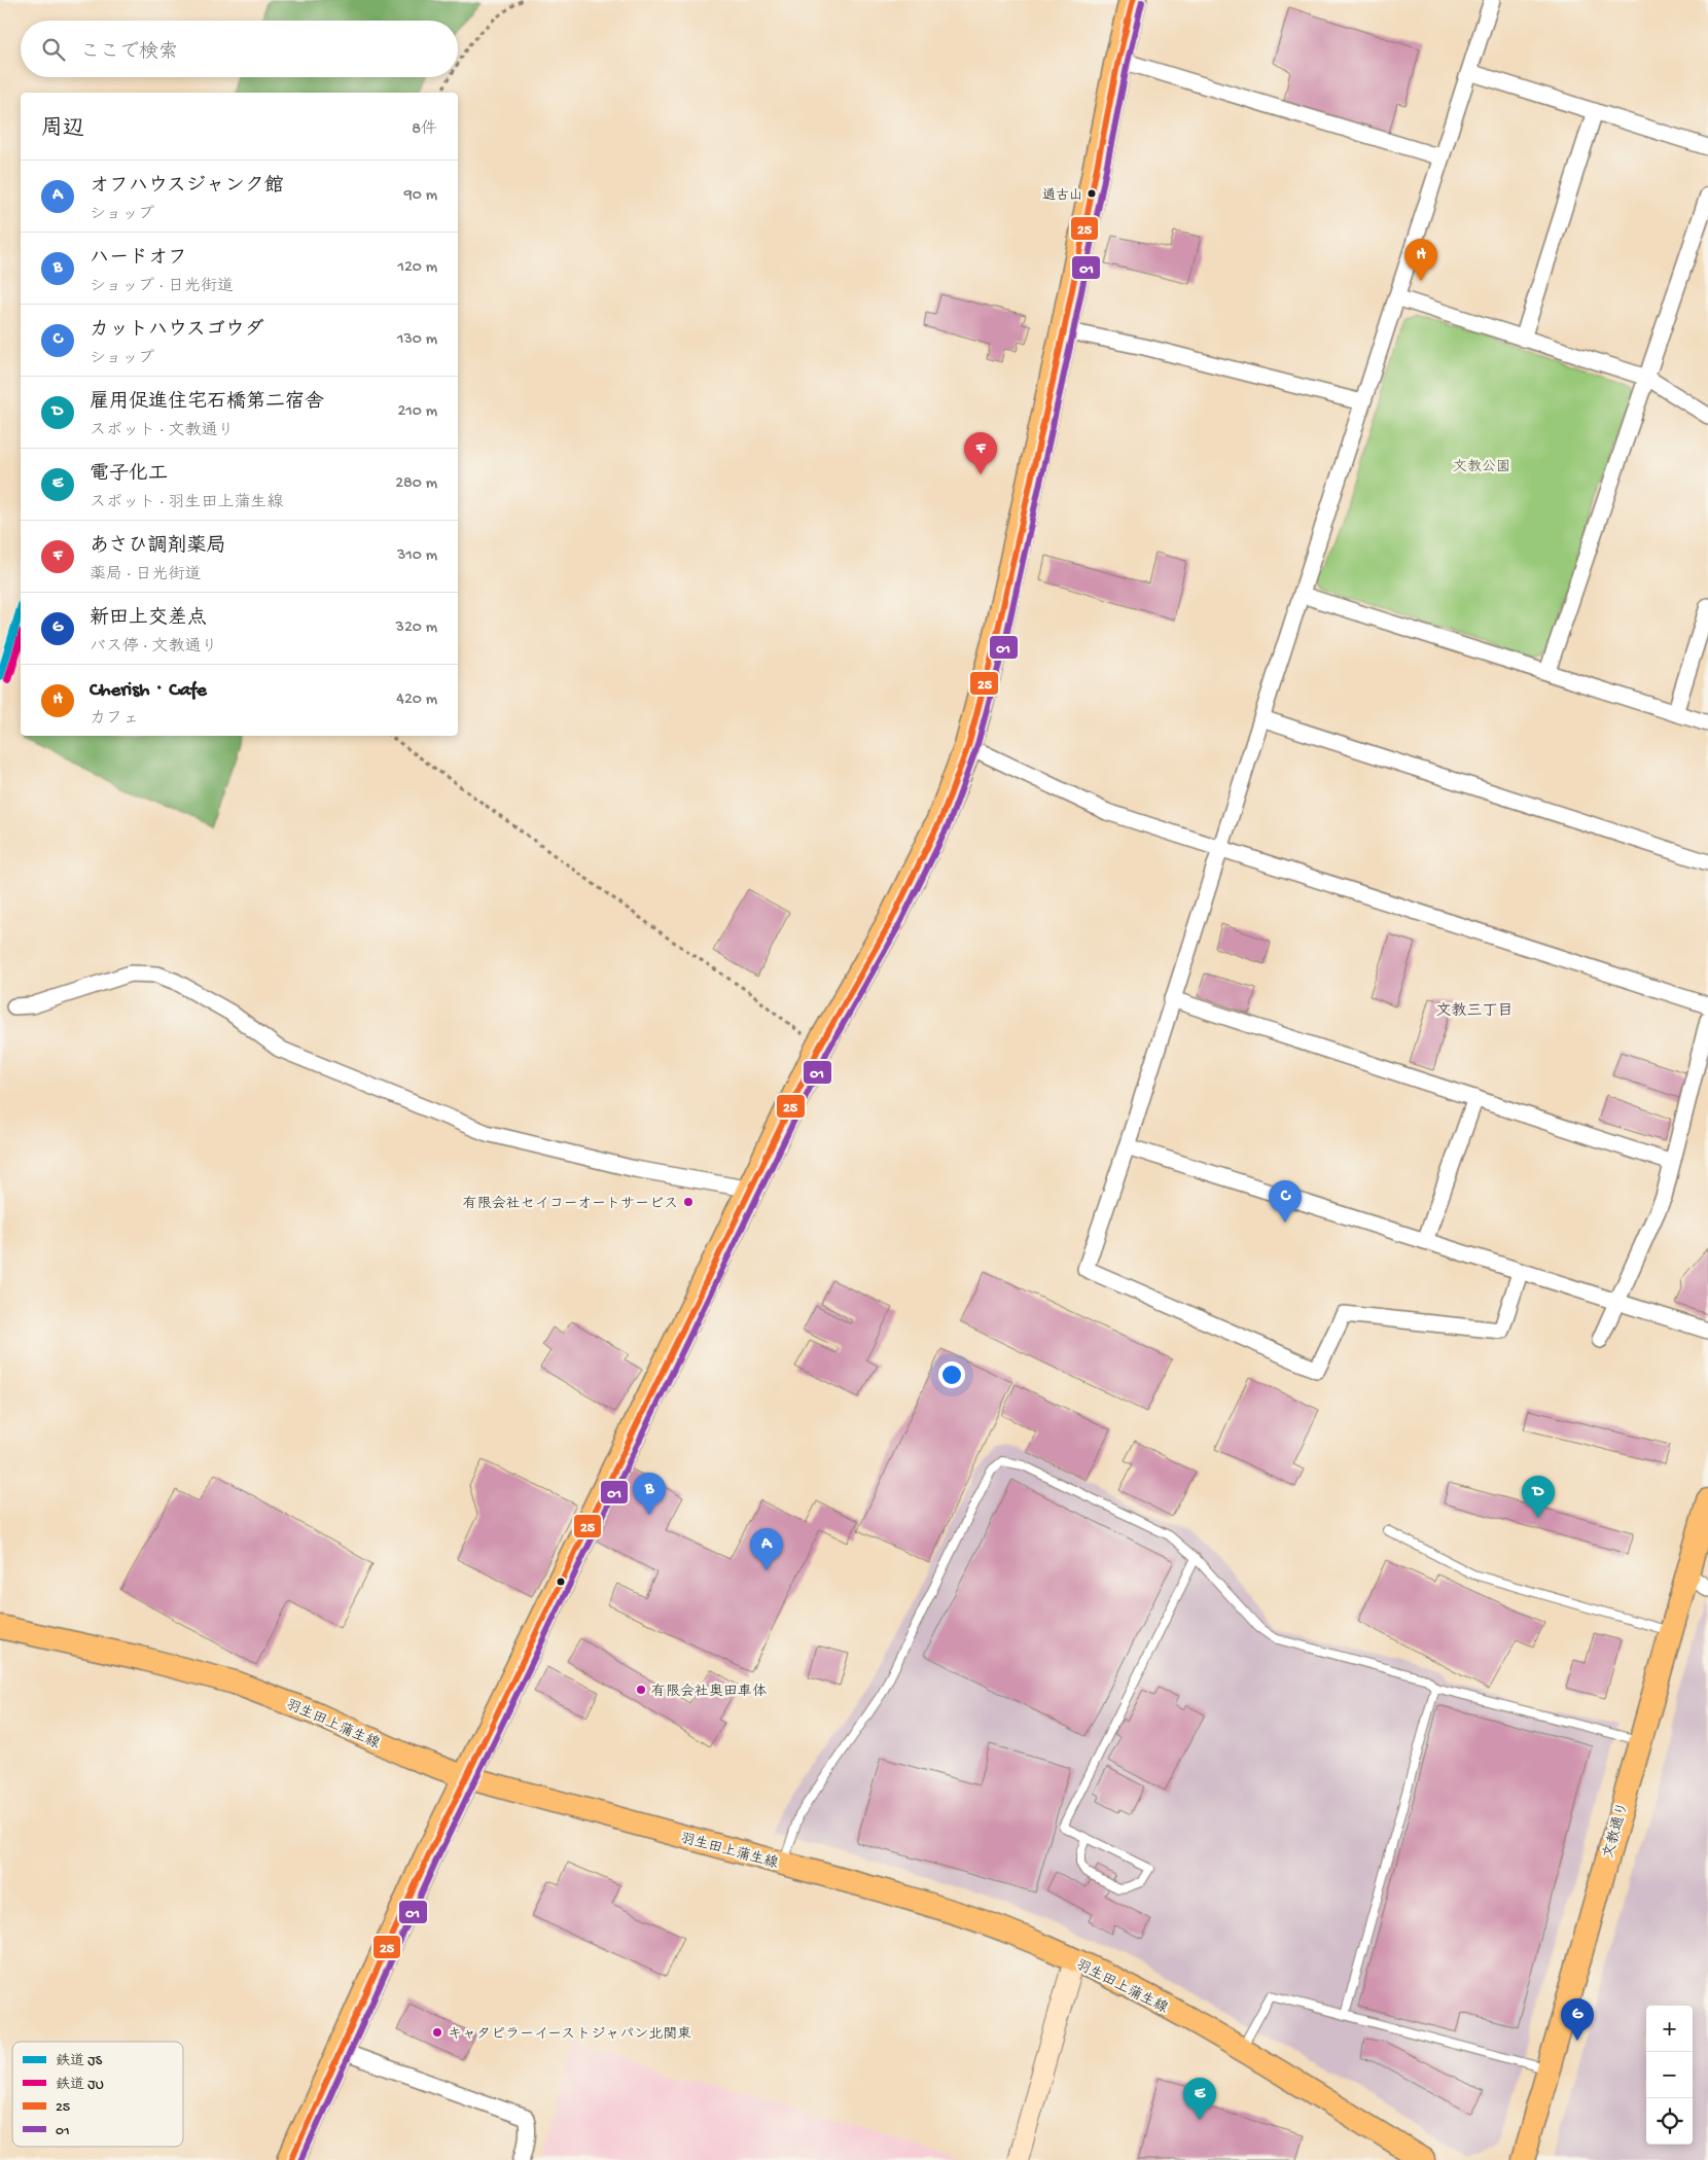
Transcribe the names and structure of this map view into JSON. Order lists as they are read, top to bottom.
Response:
{
  "streets": {
    "main road": ["羽生田上蒲生線", "文教通り"]
  },
  "districts": ["文教三丁目"],
  "parks": ["文教公園"],
  "places": [
    "通古山",
    "有限会社セイコーオートサービス",
    "有限会社奥田車体",
    "キャタピラーイーストジャパン北関東"
  ],
  "lines": [
    "transit line 25",
    "transit line 01",
    "rail line JS",
    "rail line JU"
  ],
  "legend": [
    "鉄道 JS",
    "鉄道 JU",
    "25",
    "01"
  ],
  "page": {
    "search": "ここで検索",
    "heading": ["周辺", "8件"],
    "list": [
      {
        "mark": "A",
        "name": "オフハウスジャンク館",
        "note": "ショップ",
        "value": "90 m"
      },
      {
        "mark": "B",
        "name": "ハードオフ",
        "note": "ショップ · 日光街道",
        "value": "120 m"
      },
      {
        "mark": "C",
        "name": "カットハウスゴウダ",
        "note": "ショップ",
        "value": "130 m"
      },
      {
        "mark": "D",
        "name": "雇用促進住宅石橋第二宿舎",
        "note": "スポット · 文教通り",
        "value": "210 m"
      },
      {
        "mark": "E",
        "name": "電子化工",
        "note": "スポット · 羽生田上蒲生線",
        "value": "280 m"
      },
      {
        "mark": "F",
        "name": "あさひ調剤薬局",
        "note": "薬局 · 日光街道",
        "value": "310 m"
      },
      {
        "mark": "G",
        "name": "新田上交差点",
        "note": "バス停 · 文教通り",
        "value": "320 m"
      },
      {
        "mark": "H",
        "name": "Cherish・Cafe",
        "note": "カフェ",
        "value": "420 m"
      }
    ],
    "pins": [
      "H",
      "F",
      "C",
      "B",
      "D",
      "A",
      "G",
      "E"
    ],
    "map_buttons": ["+", "−"]
  }
}
